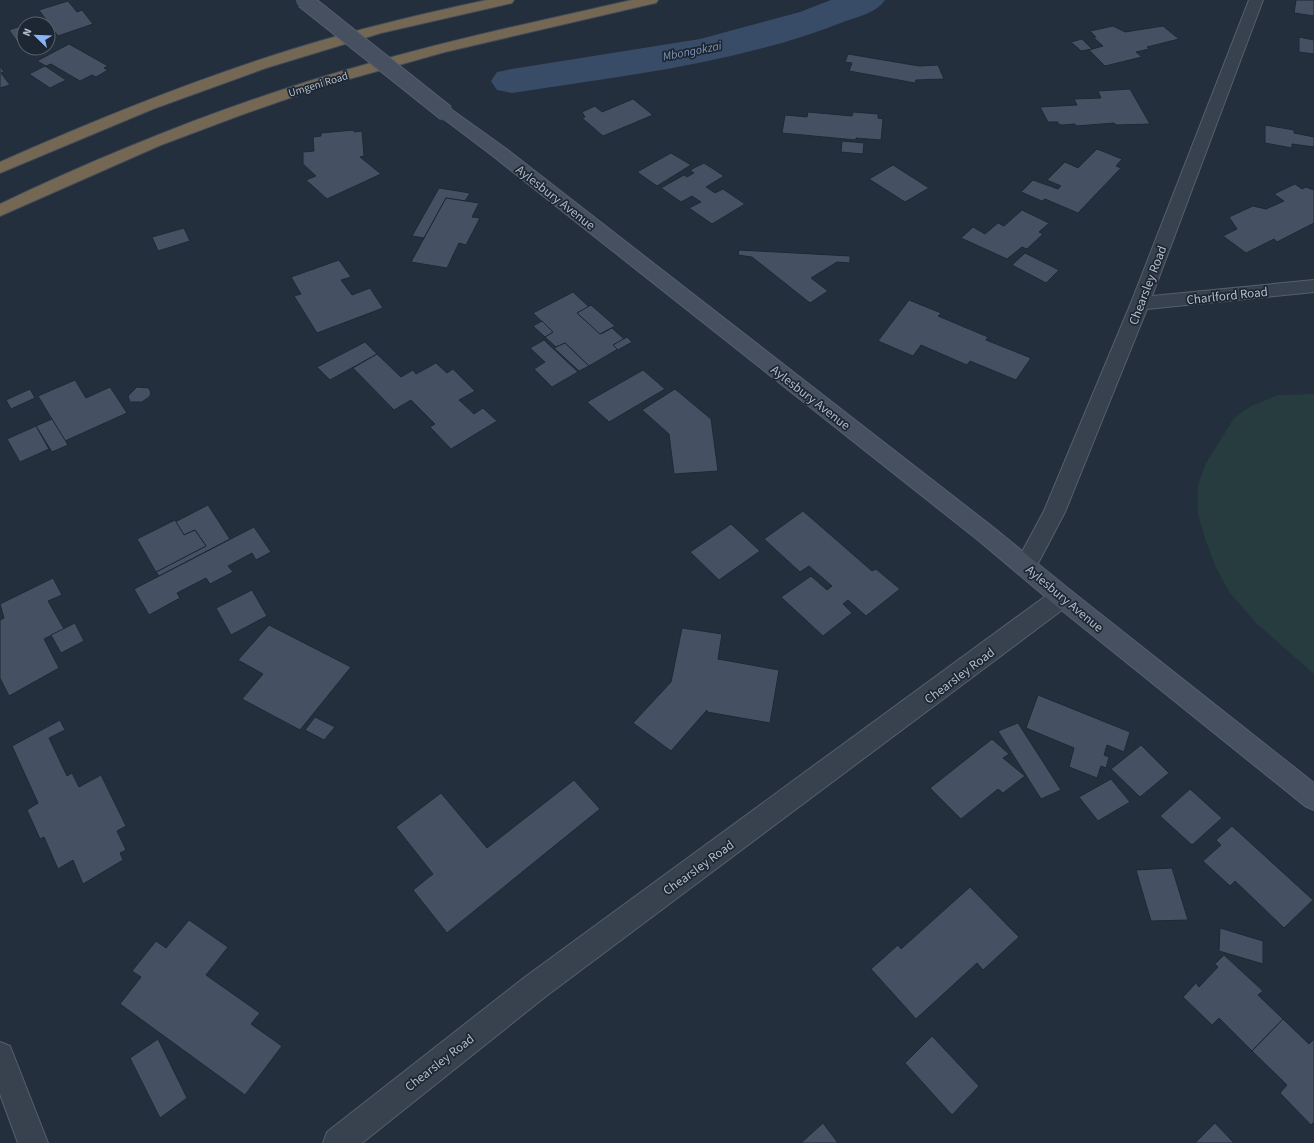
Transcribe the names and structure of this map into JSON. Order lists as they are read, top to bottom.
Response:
{
  "streets": {
    "highway": ["Umgeni Road"],
    "street": ["Aylesbury Avenue", "Chearsley Road", "Charlford Road"]
  },
  "crossings": [
    ["Aylesbury Avenue", "Chearsley Road"],
    ["Chearsley Road", "Charlford Road"]
  ],
  "water": ["Mbongokzai"],
  "north": "top left"
}
